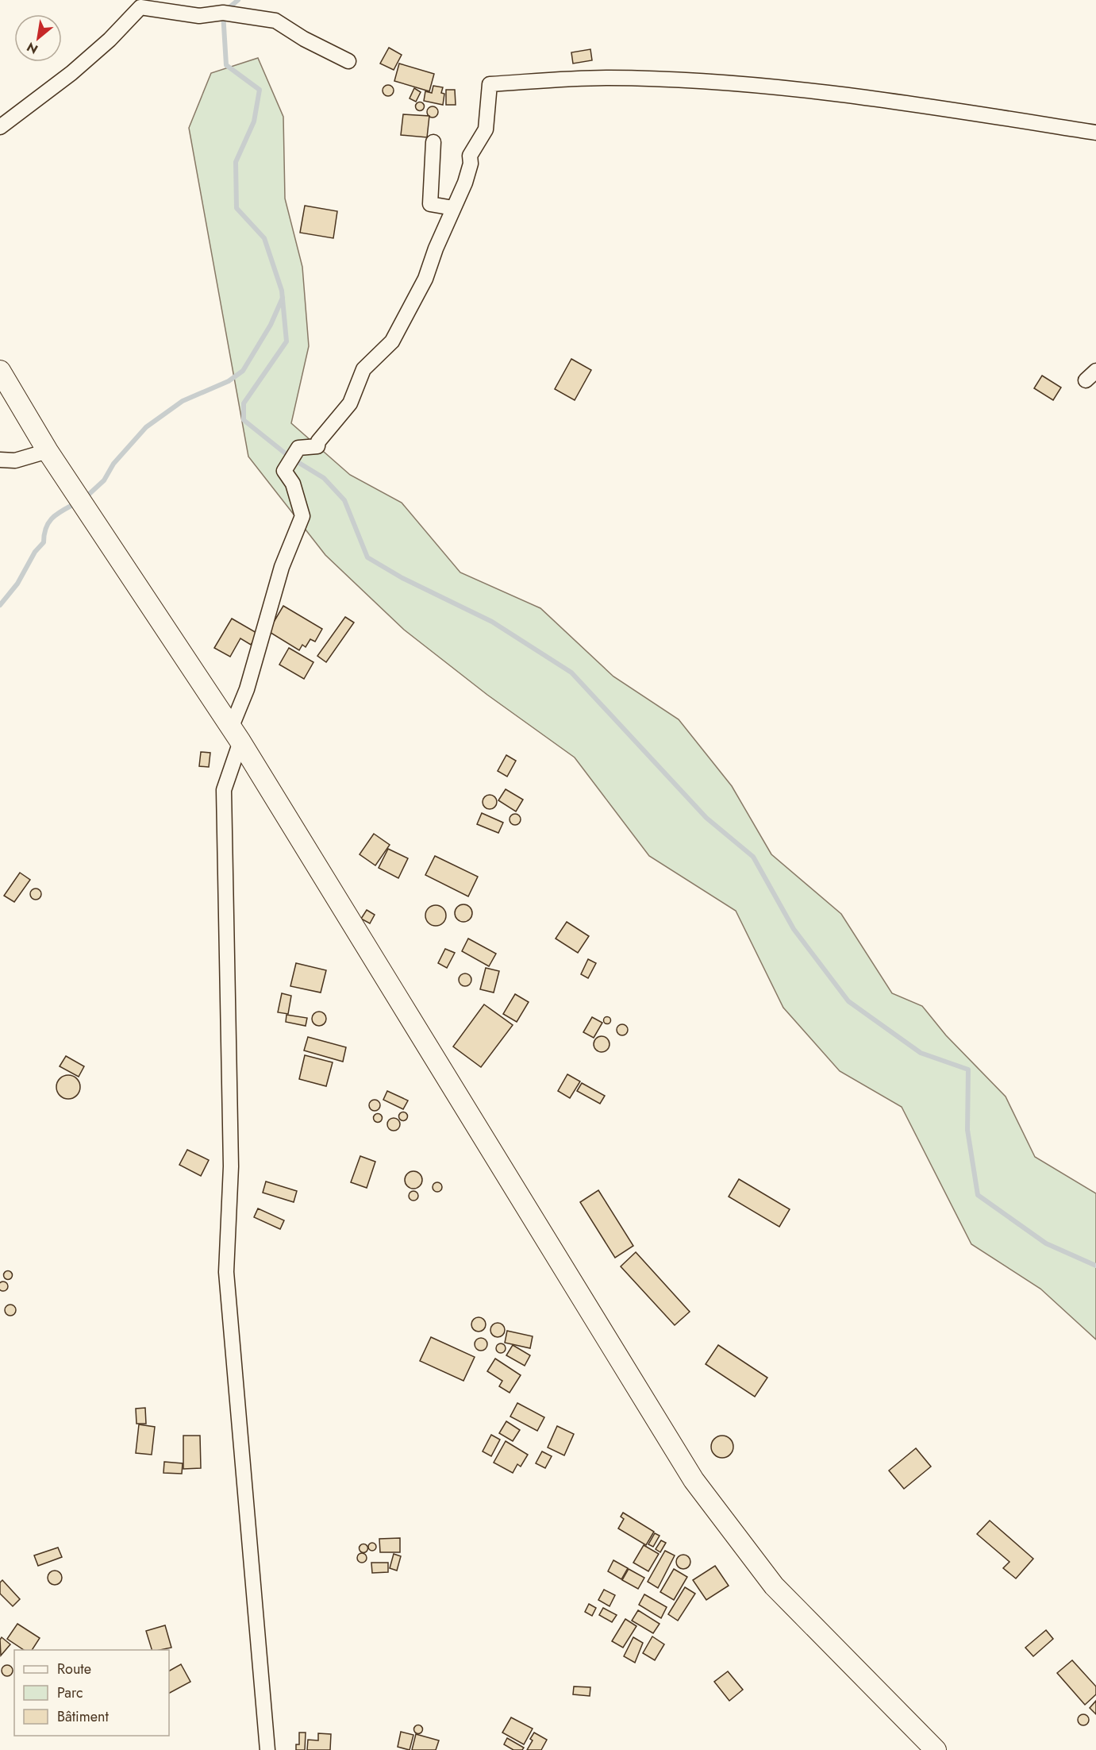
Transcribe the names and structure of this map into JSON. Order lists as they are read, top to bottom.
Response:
{
  "legend": ["Route", "Parc", "Bâtiment"],
  "north": "bottom left"
}
